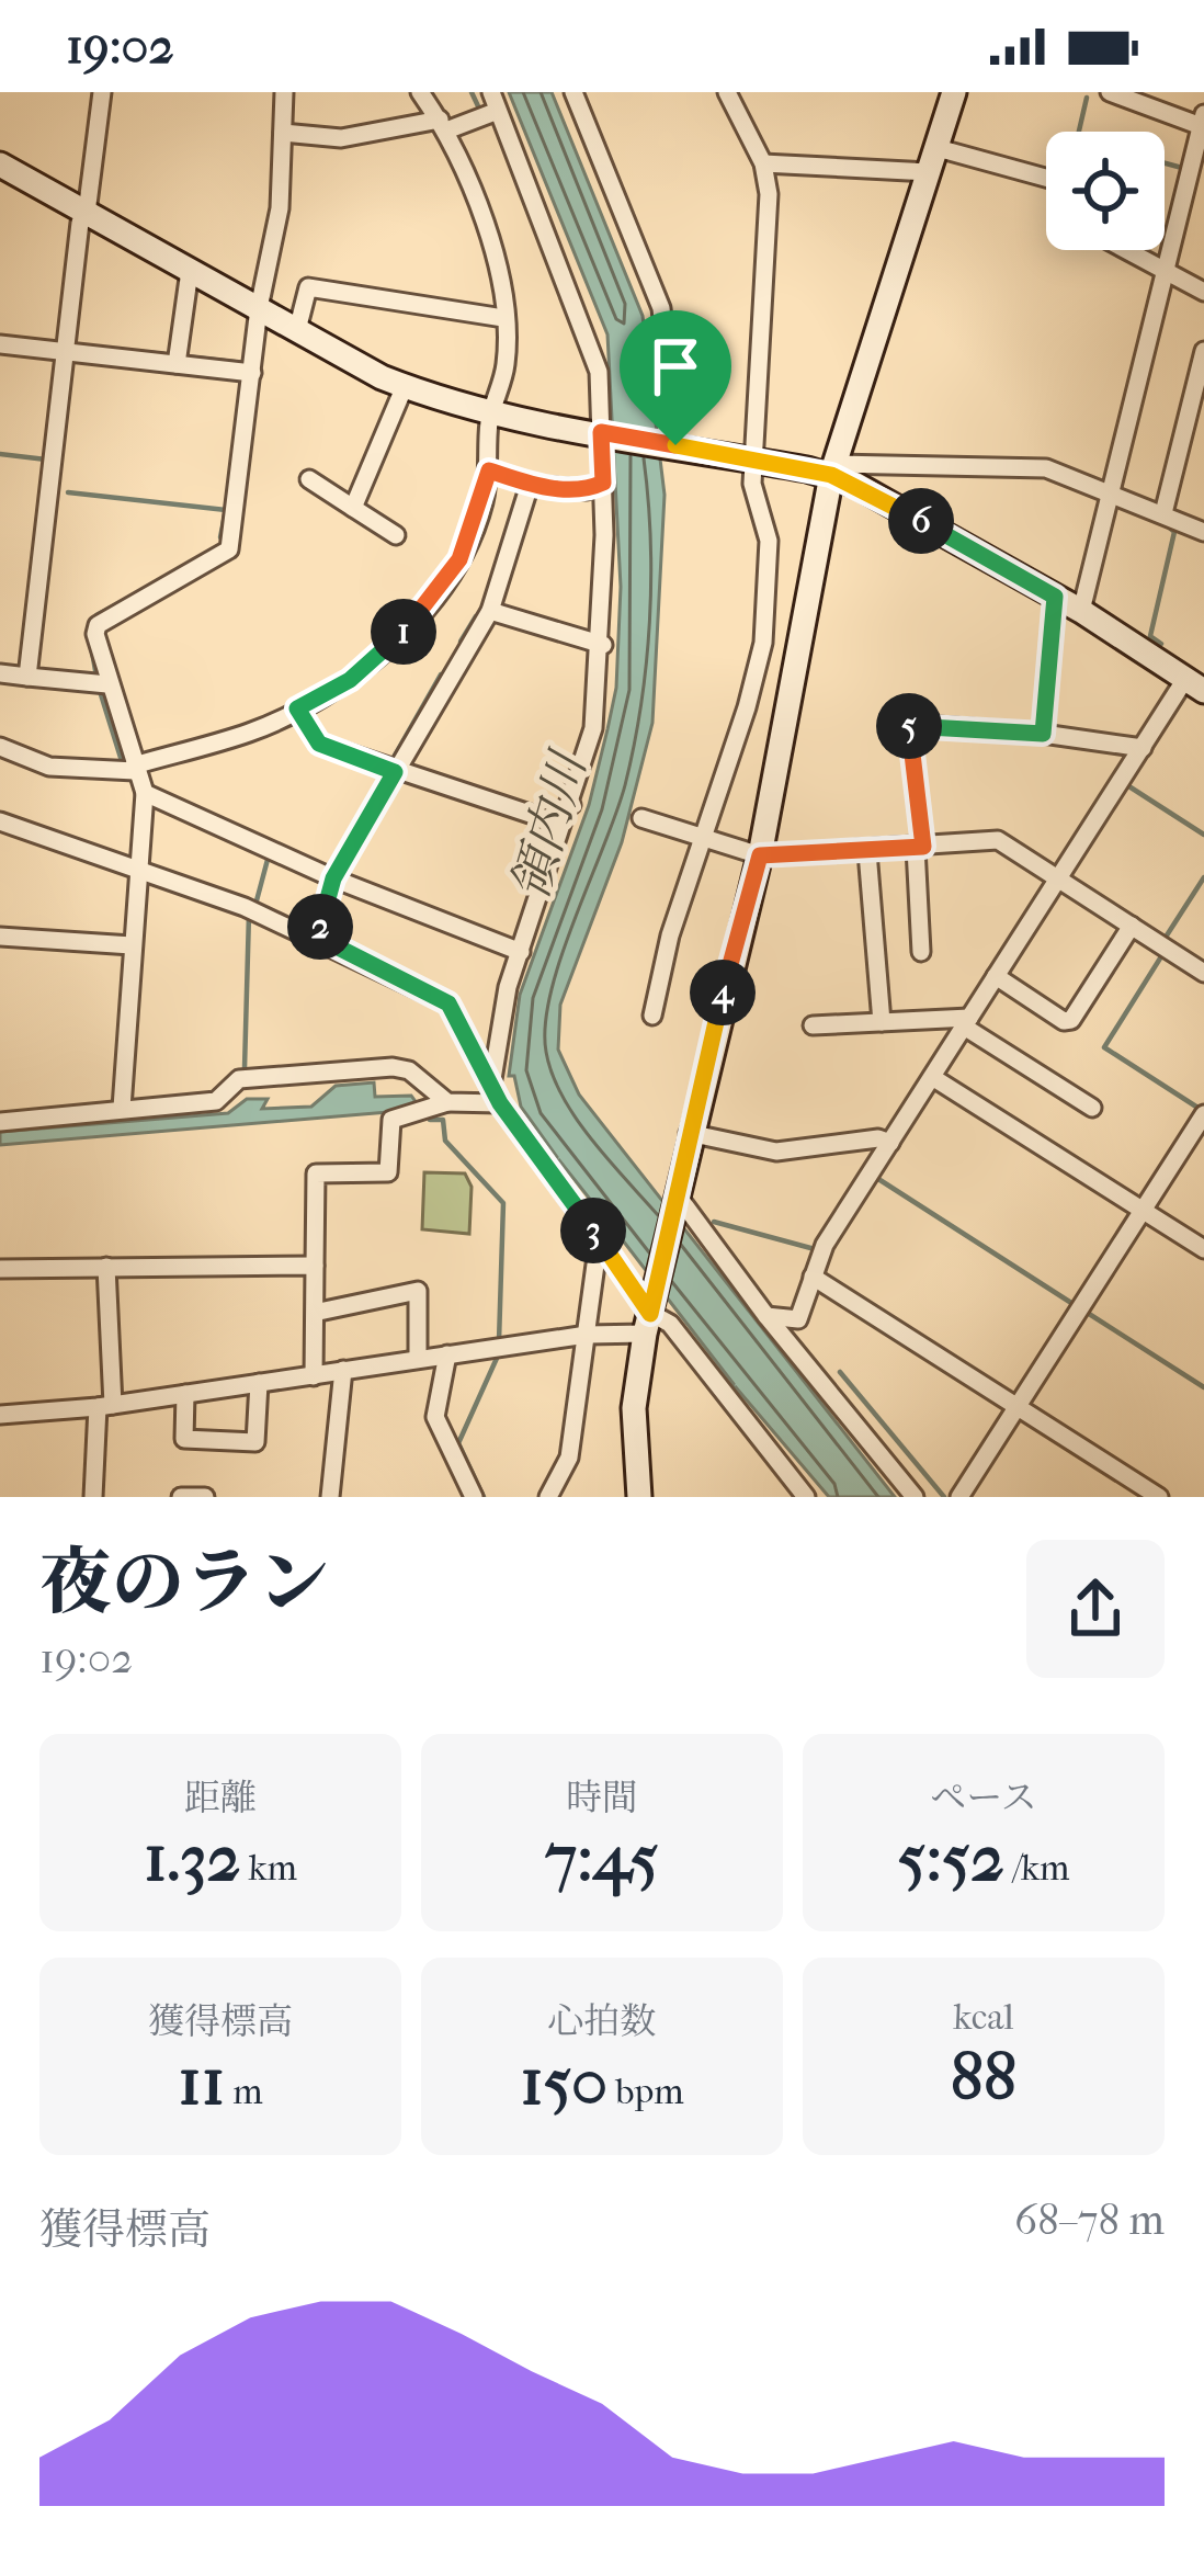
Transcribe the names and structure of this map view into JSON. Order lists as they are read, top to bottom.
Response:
{
  "water": ["領内川"],
  "page": {
    "status": "19:02",
    "pins": [
      "6",
      "1",
      "5",
      "2",
      "4",
      "3"
    ],
    "heading": ["夜のラン", "19:02"],
    "stats": [
      ["距離", "1.32 km"],
      ["時間", "7:45"],
      ["ペース", "5:52 /km"],
      ["獲得標高", "11 m"],
      ["心拍数", "150 bpm"],
      ["kcal", "88"]
    ],
    "chart": ["獲得標高", "68–78 m"]
  }
}
